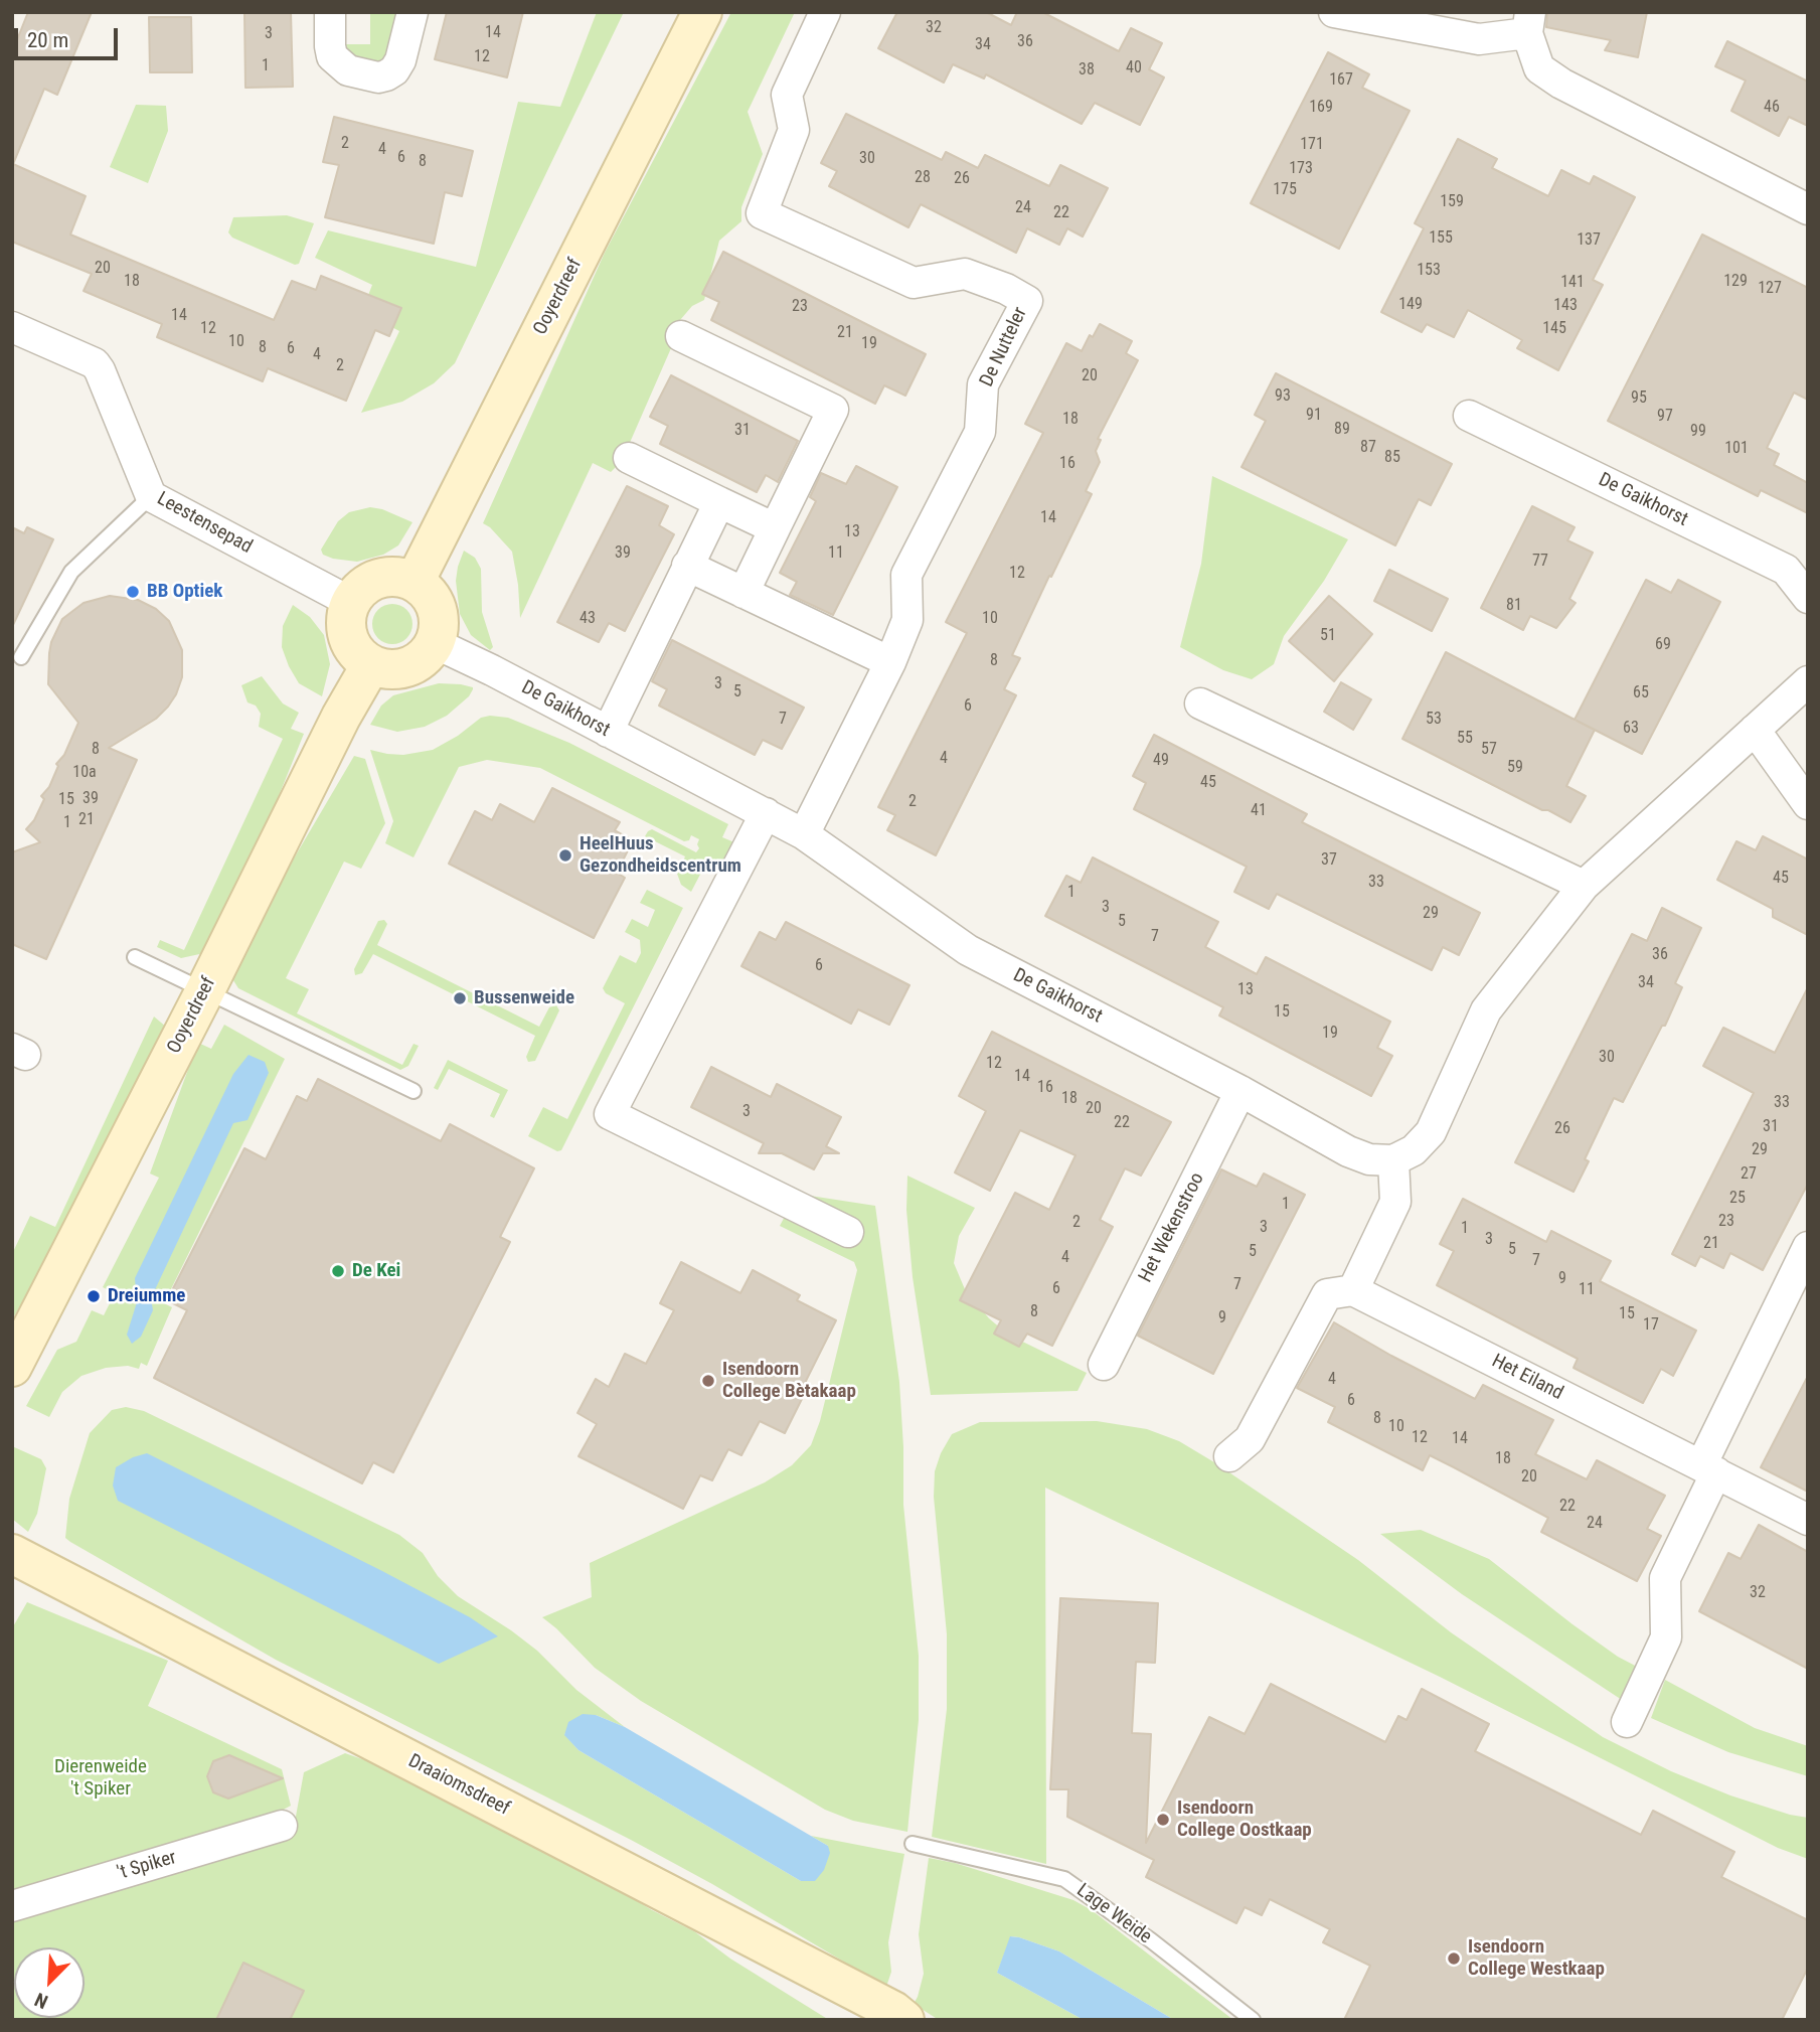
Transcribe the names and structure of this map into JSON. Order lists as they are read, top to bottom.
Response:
{
  "streets": {
    "street": [
      "Ooyerdreef",
      "De Nutteler",
      "De Gaikhorst",
      "Leestensepad",
      "Het Wekenstroo",
      "Het Eiland",
      "Draaiomsdreef",
      "'t Spiker"
    ],
    "lane": ["Lage Weide"]
  },
  "crossings": [
    ["Ooyerdreef", "De Gaikhorst"],
    ["Ooyerdreef", "Leestensepad"],
    ["De Nutteler", "De Gaikhorst"],
    ["De Gaikhorst", "Leestensepad"],
    ["De Gaikhorst", "Het Wekenstroo"]
  ],
  "parks": ["Dierenweide 't Spiker"],
  "places": [
    "BB Optiek",
    "HeelHuus Gezondheidscentrum",
    "Bussenweide",
    "De Kei",
    "Dreiumme",
    "Isendoorn College Bètakaap",
    "Isendoorn College Oostkaap",
    "Isendoorn College Westkaap"
  ],
  "house_numbers": [
    "32",
    "14",
    "3",
    "36",
    "34",
    "12",
    "1",
    "40",
    "38",
    "167",
    "169",
    "46",
    "2",
    "171",
    "4",
    "6",
    "30",
    "8",
    "173",
    "28",
    "26",
    "175",
    "159",
    "24",
    "22",
    "155",
    "137",
    "20",
    "153",
    "18",
    "129",
    "141",
    "127",
    "149",
    "143",
    "23",
    "14",
    "12",
    "145",
    "21",
    "10",
    "19",
    "8",
    "6",
    "4",
    "2",
    "20",
    "93",
    "95",
    "91",
    "97",
    "18",
    "89",
    "31",
    "99",
    "87",
    "101",
    "85",
    "16",
    "14",
    "13",
    "39",
    "11",
    "77",
    "12",
    "81",
    "43",
    "10",
    "51",
    "69",
    "8",
    "3",
    "5",
    "65",
    "6",
    "7",
    "53",
    "63",
    "55",
    "8",
    "57",
    "4",
    "49",
    "59",
    "10a",
    "45",
    "39",
    "15",
    "2",
    "41",
    "21",
    "1",
    "37",
    "45",
    "33",
    "1",
    "3",
    "29",
    "5",
    "7",
    "36",
    "6",
    "34",
    "13",
    "15",
    "19",
    "30",
    "12",
    "14",
    "16",
    "18",
    "33",
    "20",
    "3",
    "22",
    "31",
    "26",
    "29",
    "27",
    "25",
    "1",
    "23",
    "2",
    "3",
    "1",
    "3",
    "21",
    "5",
    "5",
    "4",
    "7",
    "9",
    "7",
    "6",
    "11",
    "8",
    "15",
    "9",
    "17",
    "4",
    "6",
    "8",
    "10",
    "12",
    "14",
    "18",
    "20",
    "22",
    "24",
    "32"
  ],
  "scale_bar": "20 m",
  "north": "bottom left"
}
